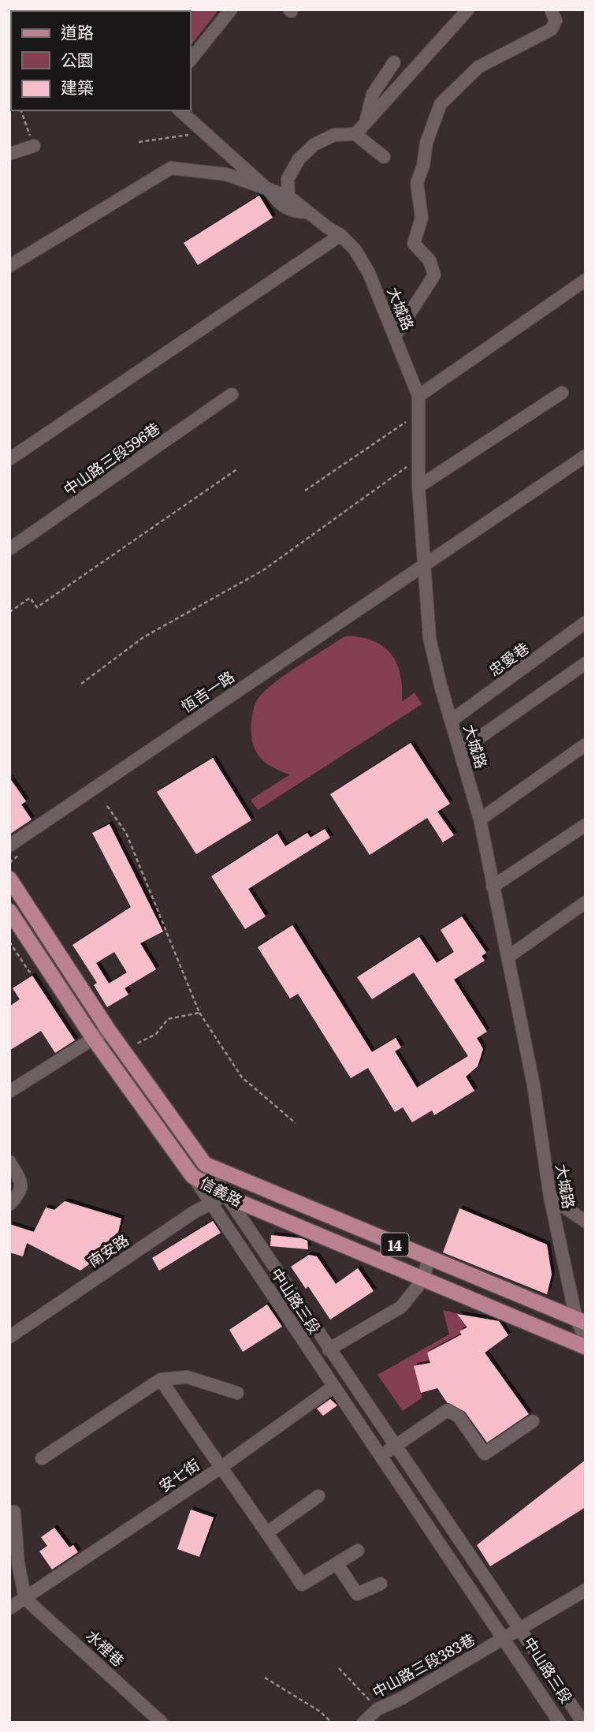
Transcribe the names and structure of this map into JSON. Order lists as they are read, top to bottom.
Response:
{
  "streets": {
    "main road": ["信義路", "14", "中山路三段"],
    "street": [
      "大城路",
      "中山路三段596巷",
      "忠愛巷",
      "恆吉一路",
      "南安路",
      "安七街",
      "水裡巷",
      "中山路三段383巷"
    ]
  },
  "crossings": [
    ["大城路", "忠愛巷"],
    ["大城路", "恆吉一路"],
    ["大城路", "信義路"],
    ["信義路", "南安路"],
    ["信義路", "中山路三段"],
    ["南安路", "中山路三段"],
    ["中山路三段", "安七街"],
    ["中山路三段", "中山路三段383巷"],
    ["安七街", "水裡巷"]
  ],
  "legend": ["道路", "公園", "建築"]
}
